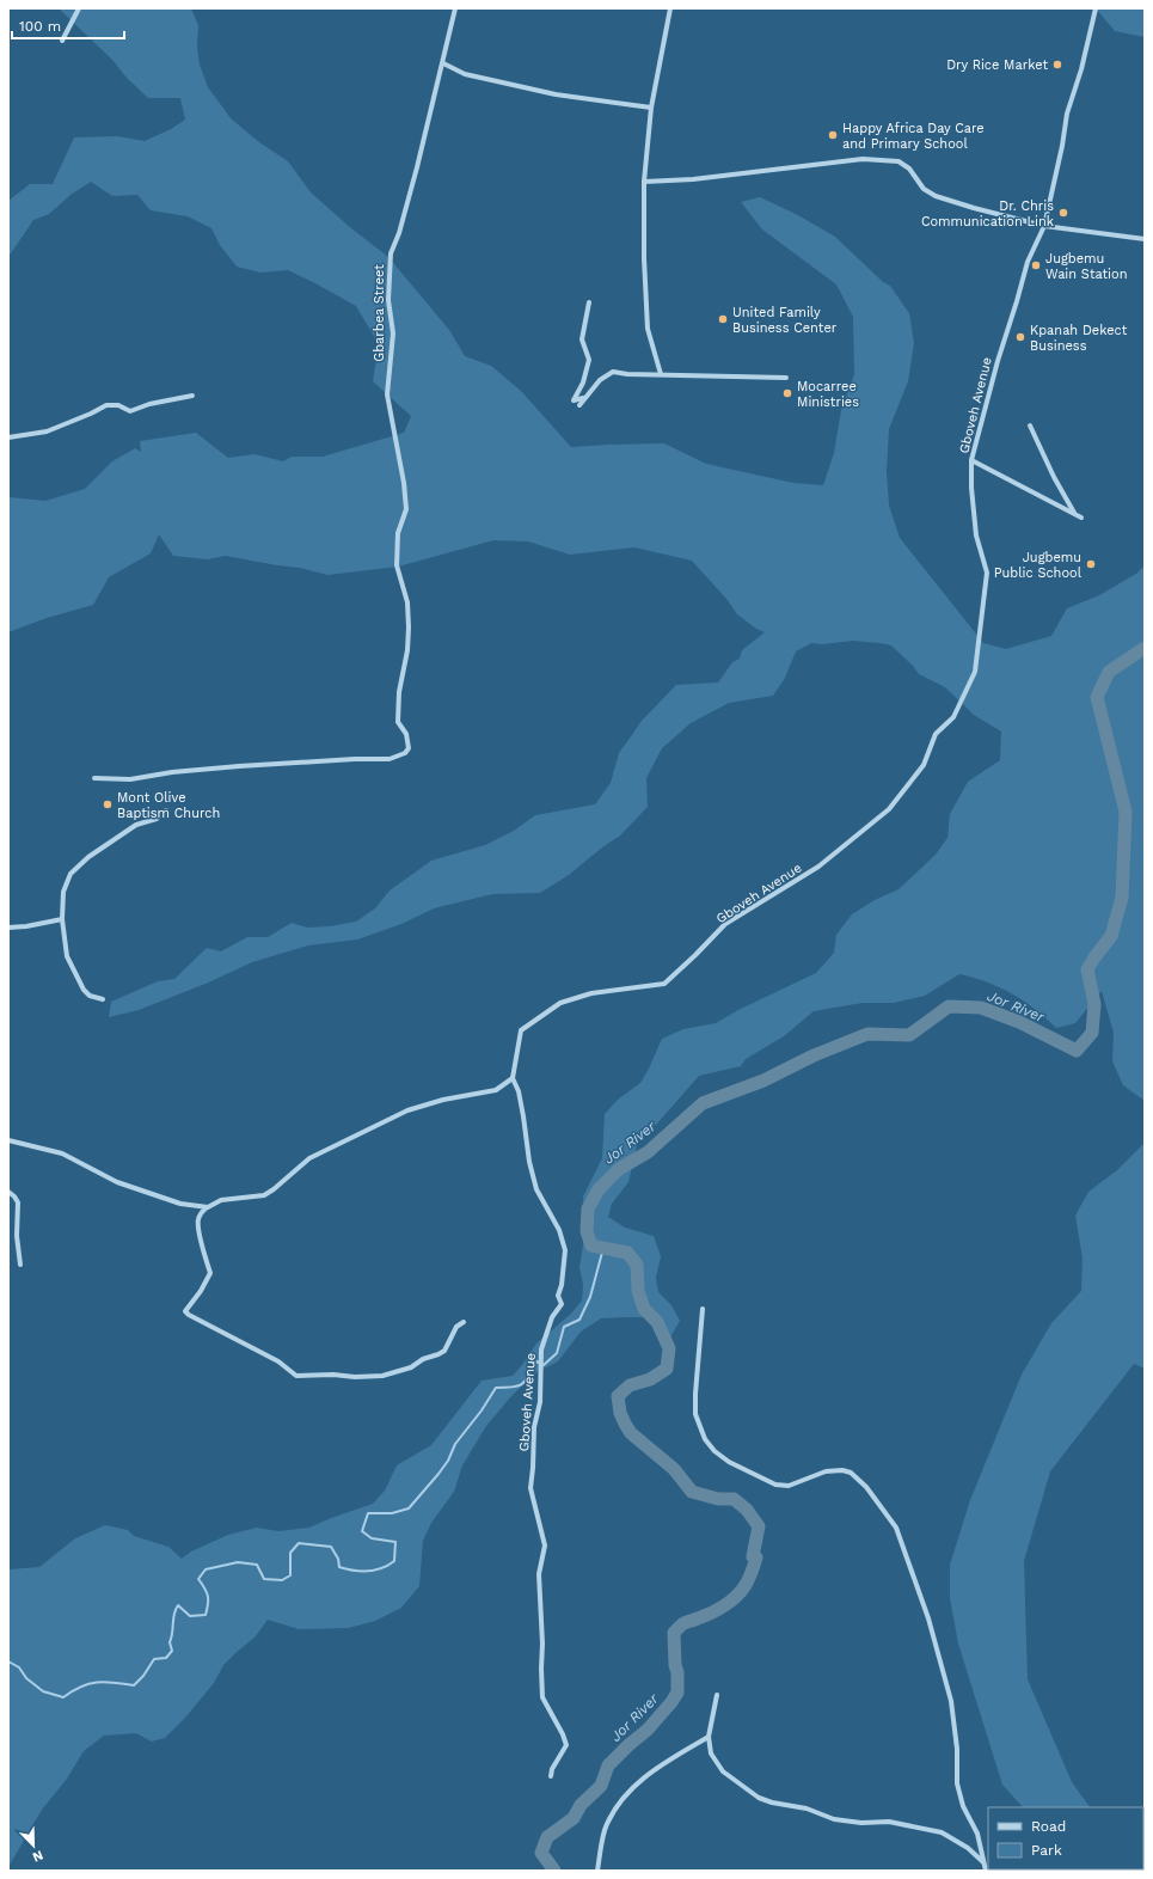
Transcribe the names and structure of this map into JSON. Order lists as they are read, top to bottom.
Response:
{
  "streets": {
    "street": ["Gbarbea Street", "Gboveh Avenue"]
  },
  "water": ["Jor River"],
  "places": [
    "Dry Rice Market",
    "Happy Africa Day Care and Primary School",
    "Dr. Chris Communication Link",
    "Jugbemu Wain Station",
    "United Family Business Center",
    "Kpanah Dekect Business",
    "Mocarree Ministries",
    "Jugbemu Public School",
    "Mont Olive Baptism Church"
  ],
  "legend": ["Road", "Park"],
  "scale_bar": "100 m",
  "north": "bottom right"
}
